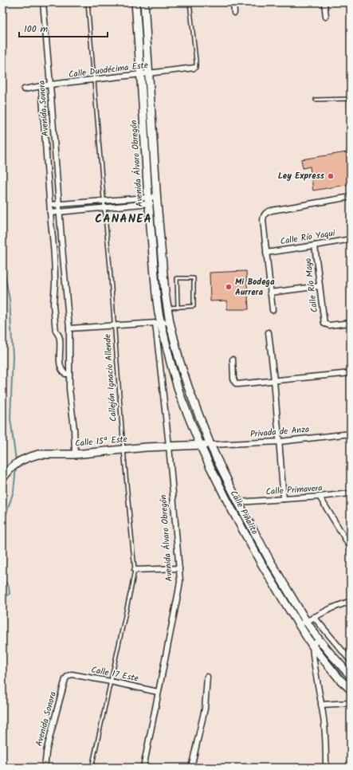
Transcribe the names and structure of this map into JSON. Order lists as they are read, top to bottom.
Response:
{
  "streets": {
    "main road": ["Avenida Álvaro Obregón", "Calle 15ª Este", "Calle Piñalito"],
    "street": [
      "Calle Duodécima Este",
      "Avenida Sonora",
      "Calle Río Yaqui",
      "Calle Río Mayo",
      "Privada de Anza",
      "Calle Primavera",
      "Calle 17 Este"
    ],
    "lane": ["Callejón Ignacio Allende"]
  },
  "crossings": [
    ["Calle Duodécima Este", "Avenida Sonora"],
    ["Calle Duodécima Este", "Avenida Álvaro Obregón"],
    ["Calle Duodécima Este", "Callejón Ignacio Allende"],
    ["Avenida Sonora", "Calle 17 Este"],
    ["Avenida Álvaro Obregón", "Calle 15ª Este"],
    ["Avenida Álvaro Obregón", "Calle Piñalito"],
    ["Avenida Álvaro Obregón", "Calle 17 Este"],
    ["Calle Río Yaqui", "Calle Río Mayo"],
    ["Callejón Ignacio Allende", "Calle 15ª Este"],
    ["Callejón Ignacio Allende", "Calle 17 Este"],
    ["Privada de Anza", "Calle 15ª Este"],
    ["Privada de Anza", "Calle Piñalito"],
    ["Calle 15ª Este", "Calle Piñalito"],
    ["Calle Primavera", "Calle Piñalito"]
  ],
  "districts": ["CANANEA"],
  "places": ["Ley Express", "Mi Bodega Aurrera"],
  "scale_bar": "100 m"
}
